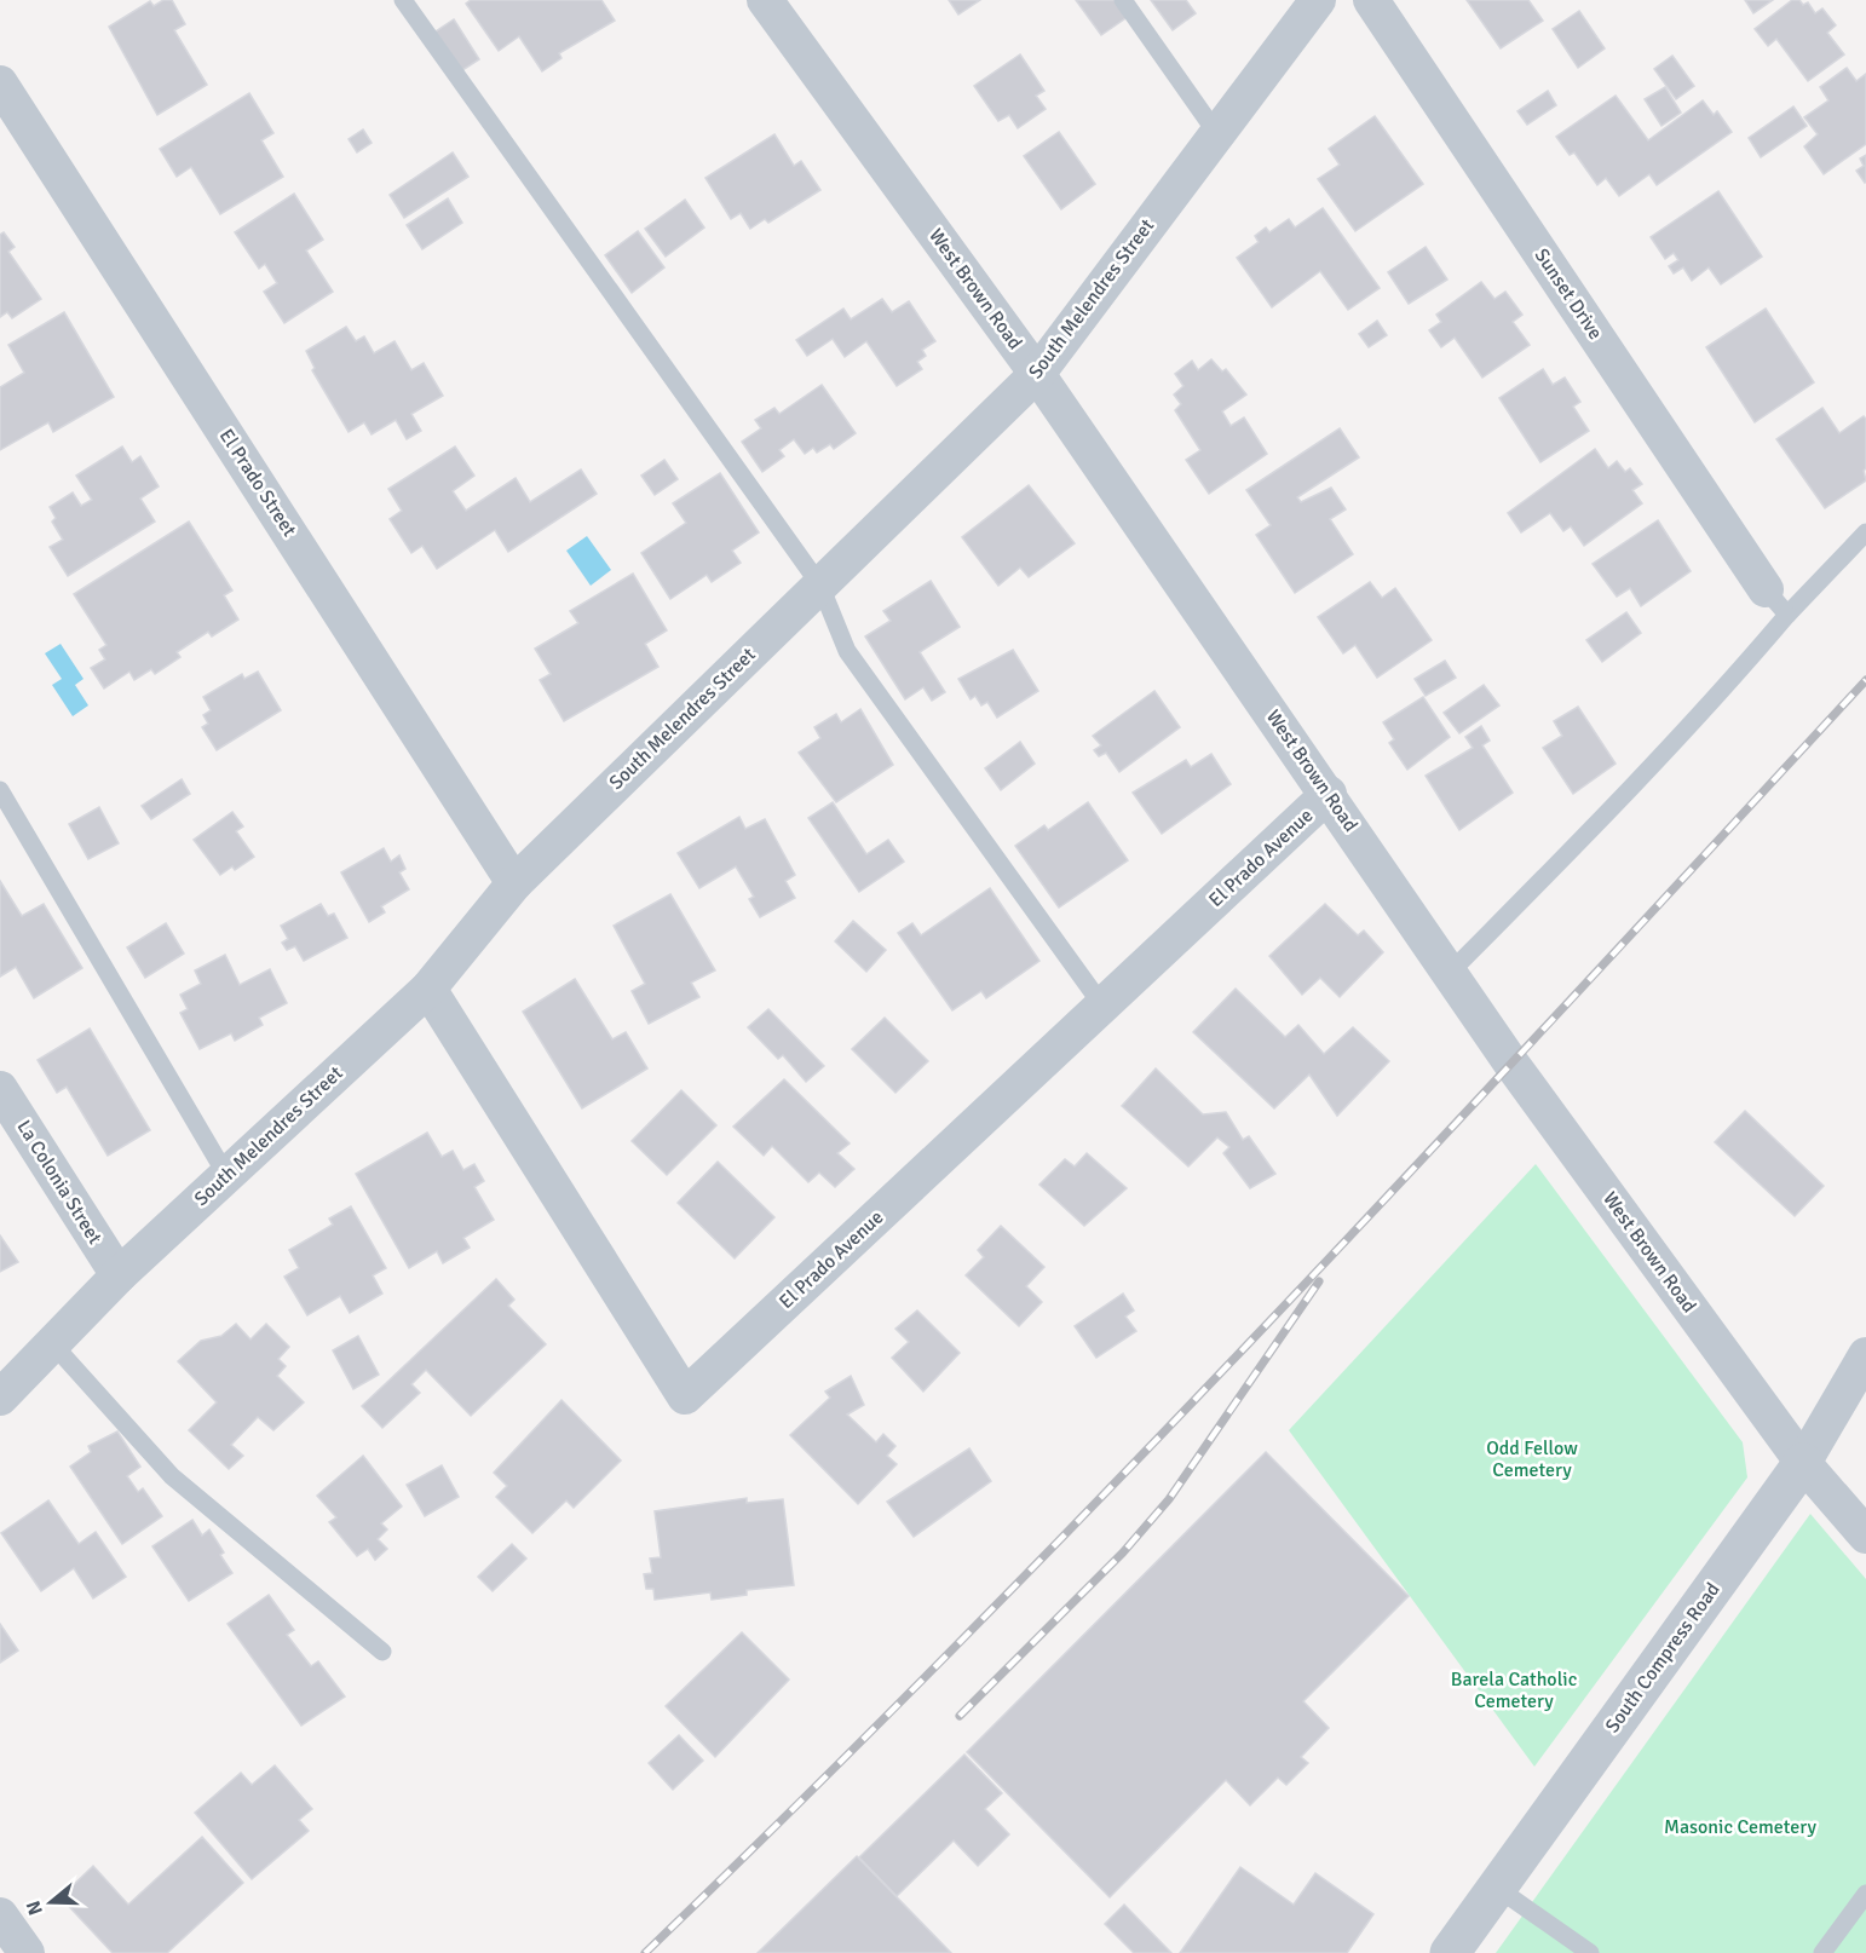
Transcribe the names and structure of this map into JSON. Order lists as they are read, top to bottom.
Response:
{
  "streets": {
    "street": [
      "West Brown Road",
      "Sunset Drive",
      "South Melendres Street",
      "El Prado Street",
      "El Prado Avenue",
      "La Colonia Street",
      "South Compress Road"
    ]
  },
  "crossings": [
    ["West Brown Road", "South Melendres Street"],
    ["West Brown Road", "El Prado Avenue"],
    ["West Brown Road", "South Compress Road"],
    ["South Melendres Street", "El Prado Street"],
    ["South Melendres Street", "El Prado Avenue"],
    ["South Melendres Street", "La Colonia Street"]
  ],
  "parks": ["Odd Fellow Cemetery", "Barela Catholic Cemetery", "Masonic Cemetery"],
  "north": "left"
}
